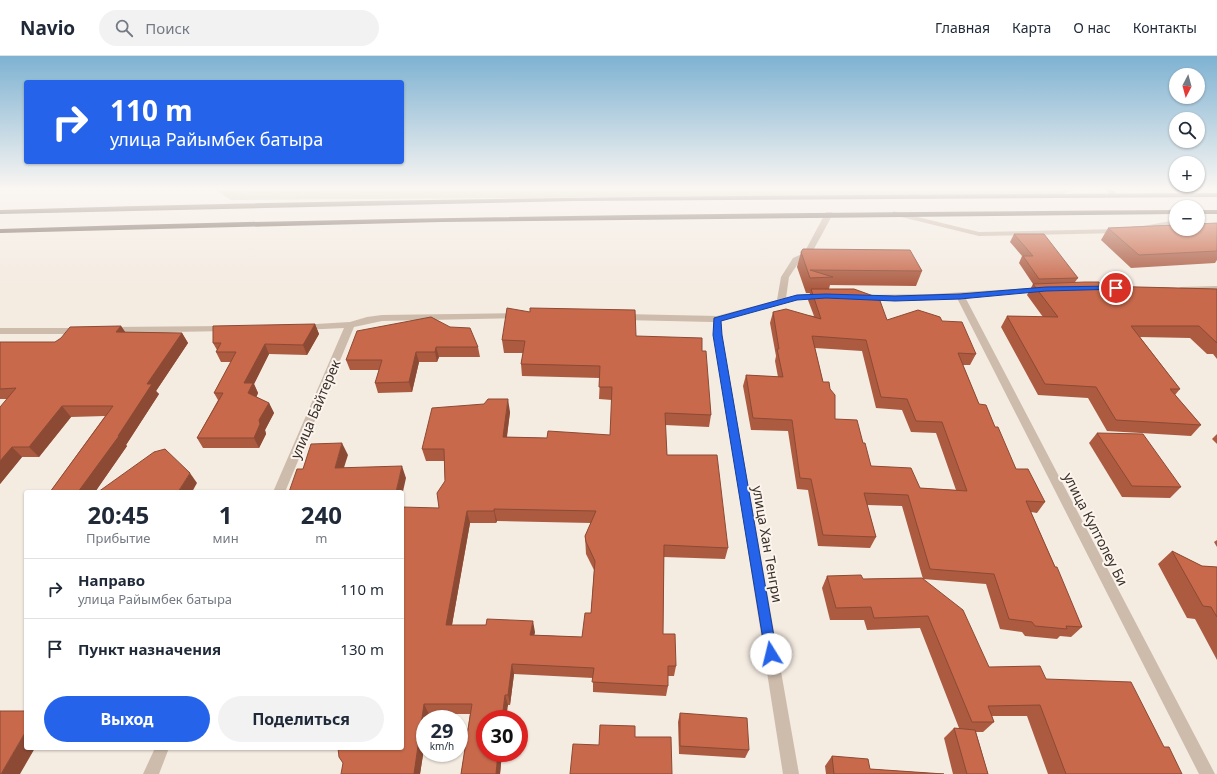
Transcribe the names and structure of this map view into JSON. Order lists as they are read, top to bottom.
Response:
{
  "streets": {
    "street": ["улица Байтерек", "улица Култолеу Би", "улица Хан Тенгри"]
  },
  "north": "bottom",
  "page": {
    "header": "Navio",
    "search": "Поиск",
    "nav": [
      "Главная",
      "Карта",
      "О нас",
      "Контакты"
    ],
    "map_buttons": ["+", "−"],
    "turn": ["110 m", "улица Райымбек батыра"],
    "eta": [
      "20:45",
      "Прибытие",
      "1",
      "мин",
      "240",
      "m"
    ],
    "list": [
      {
        "name": "Направо",
        "note": "улица Райымбек батыра",
        "value": "110 m"
      },
      {
        "name": "Пункт назначения",
        "value": "130 m"
      }
    ],
    "buttons": ["Выход", "Поделиться"],
    "speed": "29 km/h",
    "limit": "30"
  }
}
